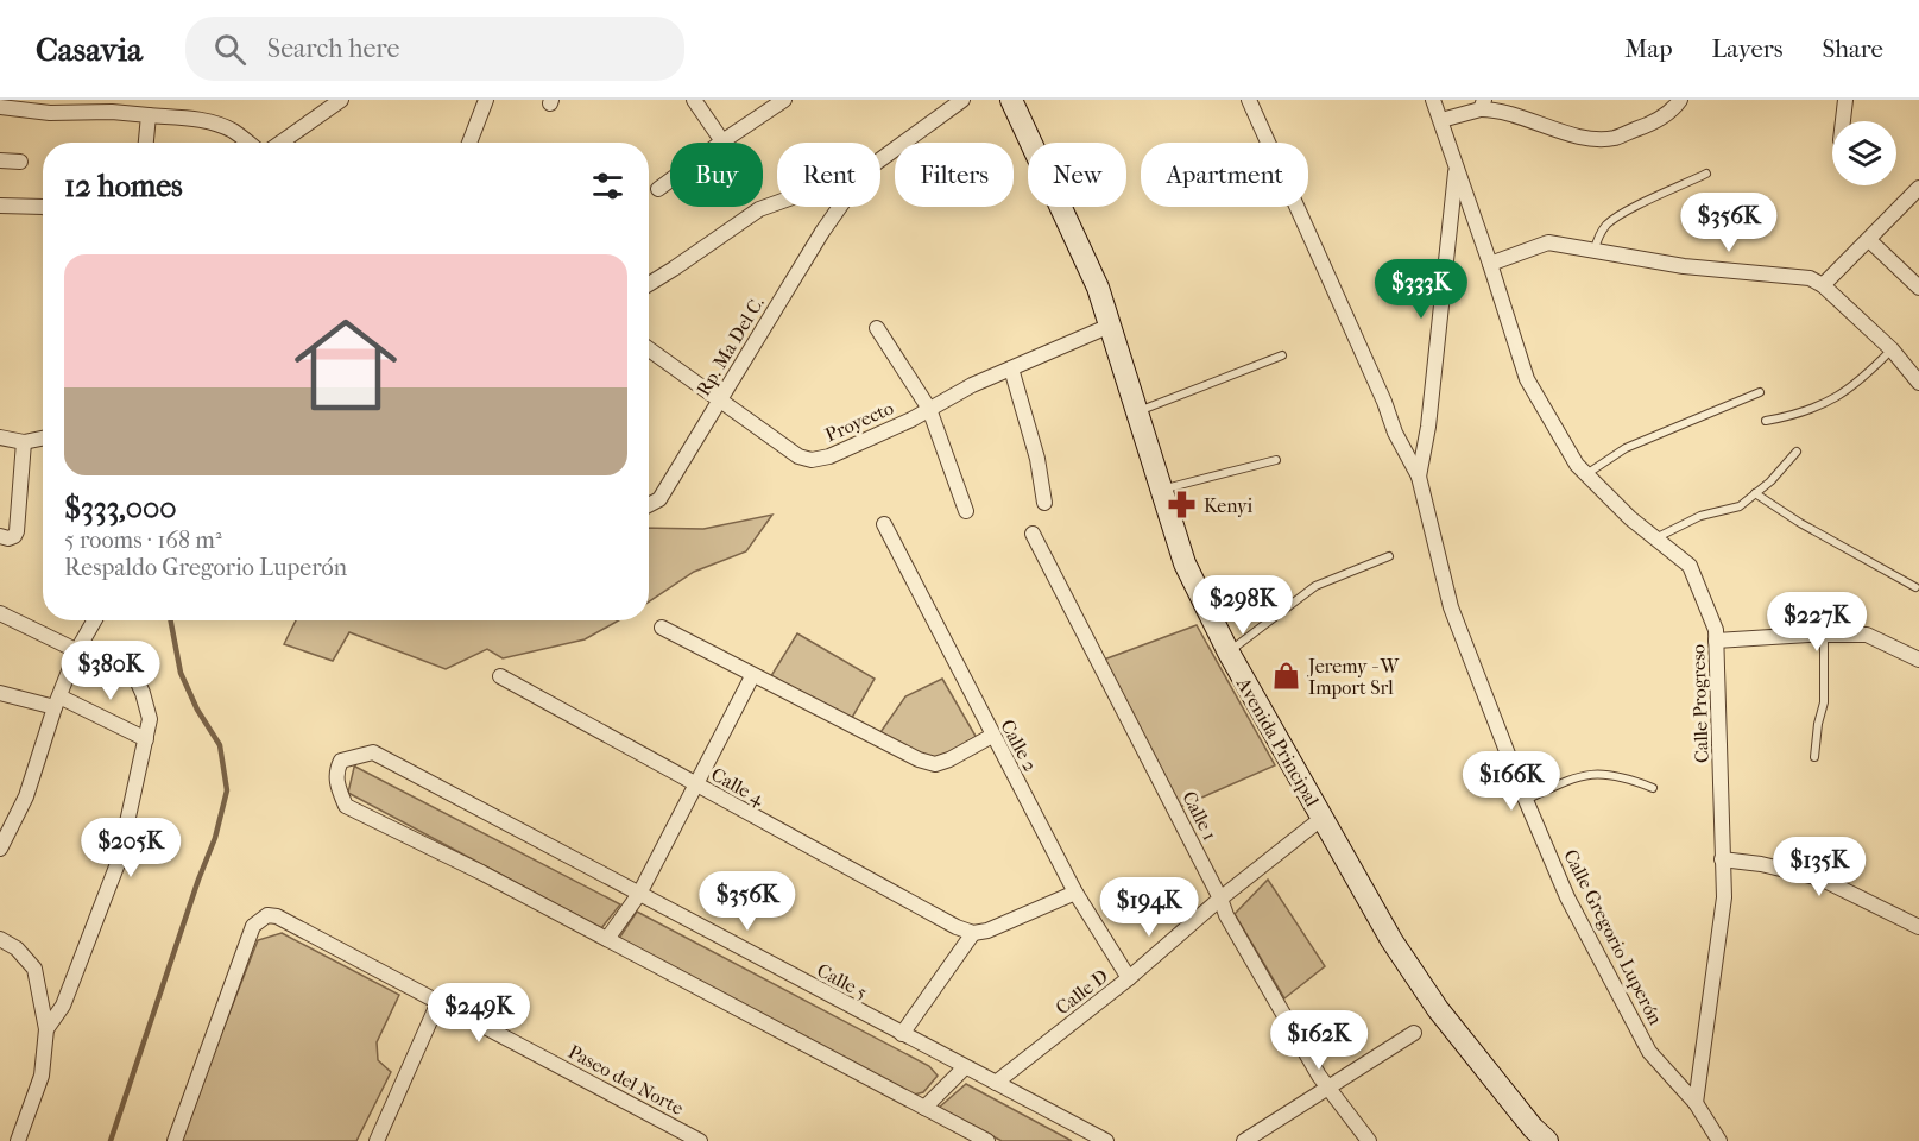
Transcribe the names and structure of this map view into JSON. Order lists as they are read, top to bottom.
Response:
{
  "streets": {
    "street": [
      "Rp. Ma Del C.",
      "Proyecto",
      "Calle Progreso",
      "Avenida Principal",
      "Calle 2",
      "Calle 4",
      "Calle 1",
      "Calle Gregorio Luperón",
      "Calle 5",
      "Calle D",
      "Paseo del Norte"
    ]
  },
  "crossings": [
    ["Rp. Ma Del C.", "Proyecto"],
    ["Proyecto", "Avenida Principal"],
    ["Calle Progreso", "Calle Gregorio Luperón"],
    ["Avenida Principal", "Calle D"],
    ["Calle 2", "Calle D"],
    ["Calle 1", "Calle D"],
    ["Calle 5", "Calle D"]
  ],
  "places": {
    "pharmacy": ["Kenyi"],
    "shop": ["Jeremy - W Import Srl"]
  },
  "page": {
    "header": "Casavia",
    "search": "Search here",
    "nav": ["Map", "Layers", "Share"],
    "chip": [
      "Buy",
      "Rent",
      "Filters",
      "New",
      "Apartment"
    ],
    "heading": "12 homes",
    "price": [
      "$356K",
      "$333K",
      "$298K",
      "$227K",
      "$380K",
      "$166K",
      "$205K",
      "$135K",
      "$356K",
      "$194K",
      "$249K",
      "$162K"
    ],
    "list": [
      {
        "name": "$333,000",
        "note": "5 rooms · 168 m² · Respaldo Gregorio Luperón"
      }
    ]
  }
}
